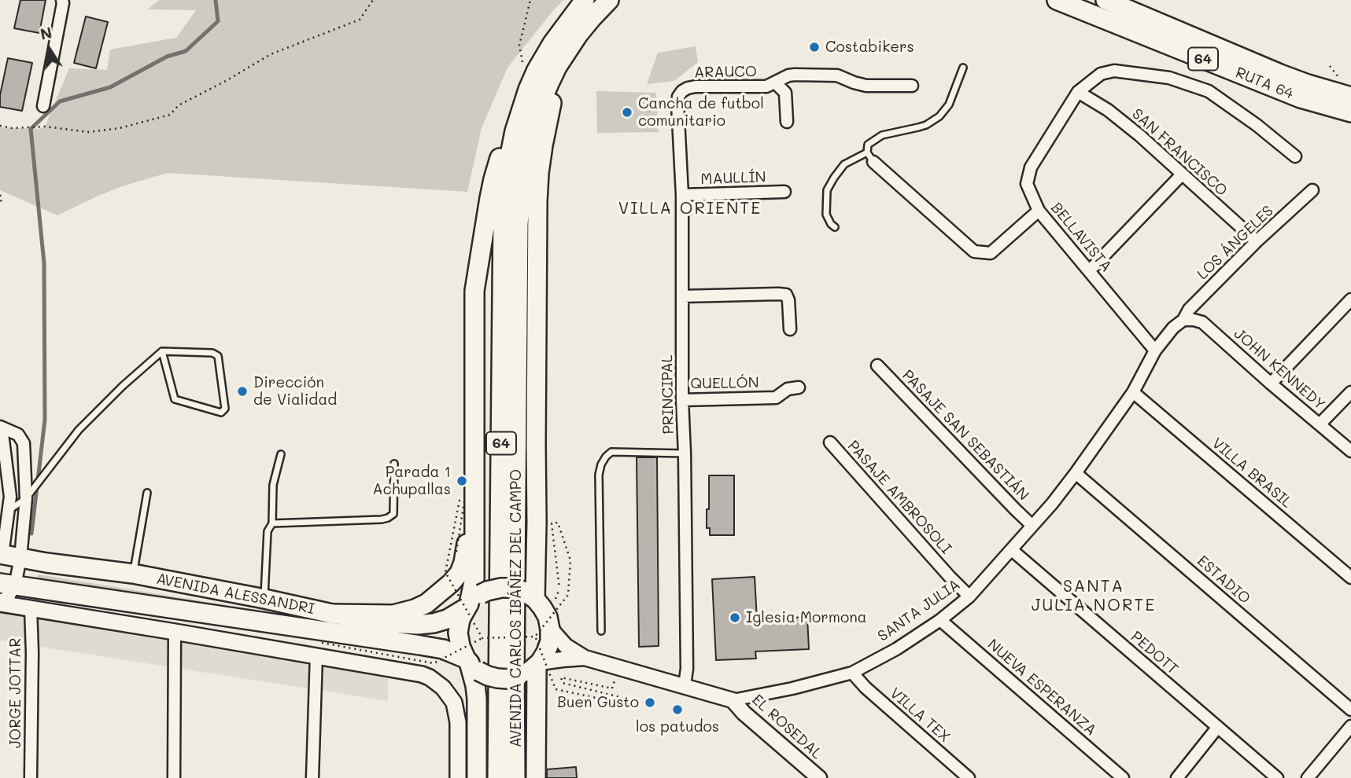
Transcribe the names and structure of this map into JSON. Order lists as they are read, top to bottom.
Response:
{
  "streets": {
    "main road": [
      "64",
      "RUTA 64",
      "AVENIDA ALESSANDRI",
      "AVENIDA CARLOS IBÁÑEZ DEL CAMPO"
    ],
    "street": [
      "ARAUCO",
      "SAN FRANCISCO",
      "MAULLÍN",
      "BELLAVISTA",
      "LOS ÁNGELES",
      "JOHN KENNEDY",
      "QUELLÓN",
      "PRINCIPAL",
      "PASAJE SAN SEBASTIÁN",
      "VILLA BRASIL",
      "PASAJE AMBROSOLI",
      "ESTADIO",
      "SANTA JULIA",
      "PEDOTT",
      "NUEVA ESPERANZA",
      "JORGE JOTTAR",
      "VILLA TEX",
      "EL ROSEDAL"
    ]
  },
  "crossings": [
    ["ARAUCO", "PRINCIPAL"],
    ["SAN FRANCISCO", "BELLAVISTA"],
    ["SAN FRANCISCO", "LOS ÁNGELES"],
    ["MAULLÍN", "PRINCIPAL"],
    ["BELLAVISTA", "SANTA JULIA"],
    ["LOS ÁNGELES", "JOHN KENNEDY"],
    ["LOS ÁNGELES", "SANTA JULIA"],
    ["JOHN KENNEDY", "SANTA JULIA"],
    ["QUELLÓN", "PRINCIPAL"],
    ["PRINCIPAL", "SANTA JULIA"],
    ["PASAJE SAN SEBASTIÁN", "SANTA JULIA"],
    ["VILLA BRASIL", "SANTA JULIA"],
    ["PASAJE AMBROSOLI", "SANTA JULIA"],
    ["ESTADIO", "SANTA JULIA"],
    ["AVENIDA ALESSANDRI", "AVENIDA CARLOS IBÁÑEZ DEL CAMPO"],
    ["AVENIDA ALESSANDRI", "SANTA JULIA"],
    ["AVENIDA CARLOS IBÁÑEZ DEL CAMPO", "SANTA JULIA"],
    ["SANTA JULIA", "PEDOTT"],
    ["SANTA JULIA", "NUEVA ESPERANZA"],
    ["SANTA JULIA", "VILLA TEX"],
    ["SANTA JULIA", "EL ROSEDAL"]
  ],
  "districts": ["VILLA ORIENTE", "SANTA JULIA NORTE"],
  "places": [
    "Costabikers",
    "Cancha de futbol comunitario",
    "Dirección de Vialidad",
    "Parada 1 Achupallas",
    "Iglesia Mormona",
    "Buen Gusto",
    "los patudos"
  ],
  "north": "top"
}
